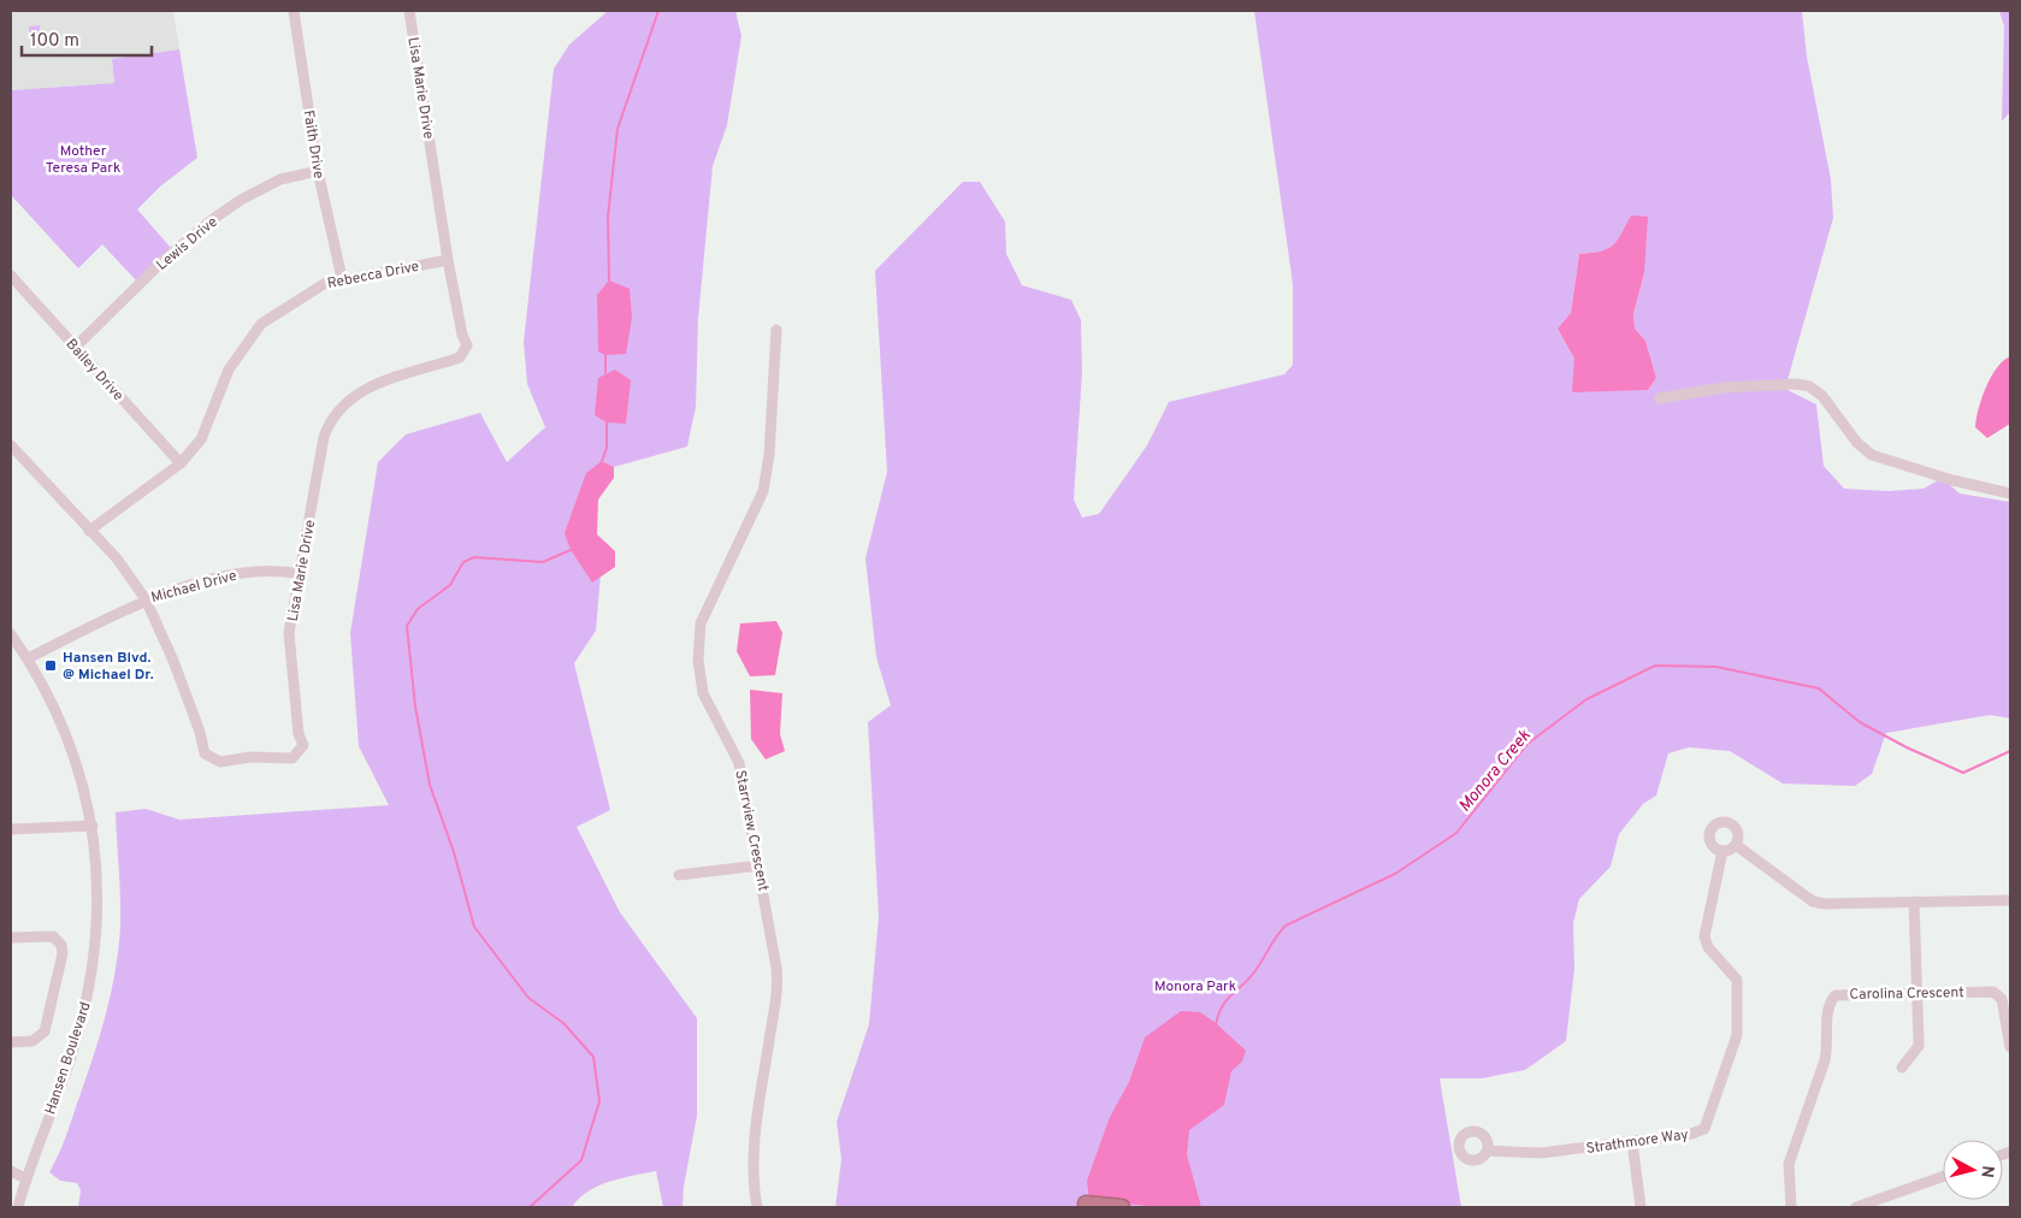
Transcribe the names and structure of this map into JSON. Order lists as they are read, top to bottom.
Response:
{
  "streets": {
    "street": [
      "Lisa Marie Drive",
      "Faith Drive",
      "Lewis Drive",
      "Rebecca Drive",
      "Bailey Drive",
      "Michael Drive",
      "Starrview Crescent",
      "Carolina Crescent",
      "Hansen Boulevard",
      "Strathmore Way"
    ]
  },
  "crossings": [
    ["Lisa Marie Drive", "Rebecca Drive"],
    ["Lisa Marie Drive", "Michael Drive"],
    ["Faith Drive", "Lewis Drive"],
    ["Faith Drive", "Rebecca Drive"],
    ["Lewis Drive", "Bailey Drive"],
    ["Rebecca Drive", "Bailey Drive"],
    ["Michael Drive", "Hansen Boulevard"]
  ],
  "water": ["Monora Creek"],
  "parks": ["Mother Teresa Park", "Monora Park"],
  "places": {
    "transit": ["Hansen Blvd. @ Michael Dr."]
  },
  "scale_bar": "100 m",
  "north": "right"
}
